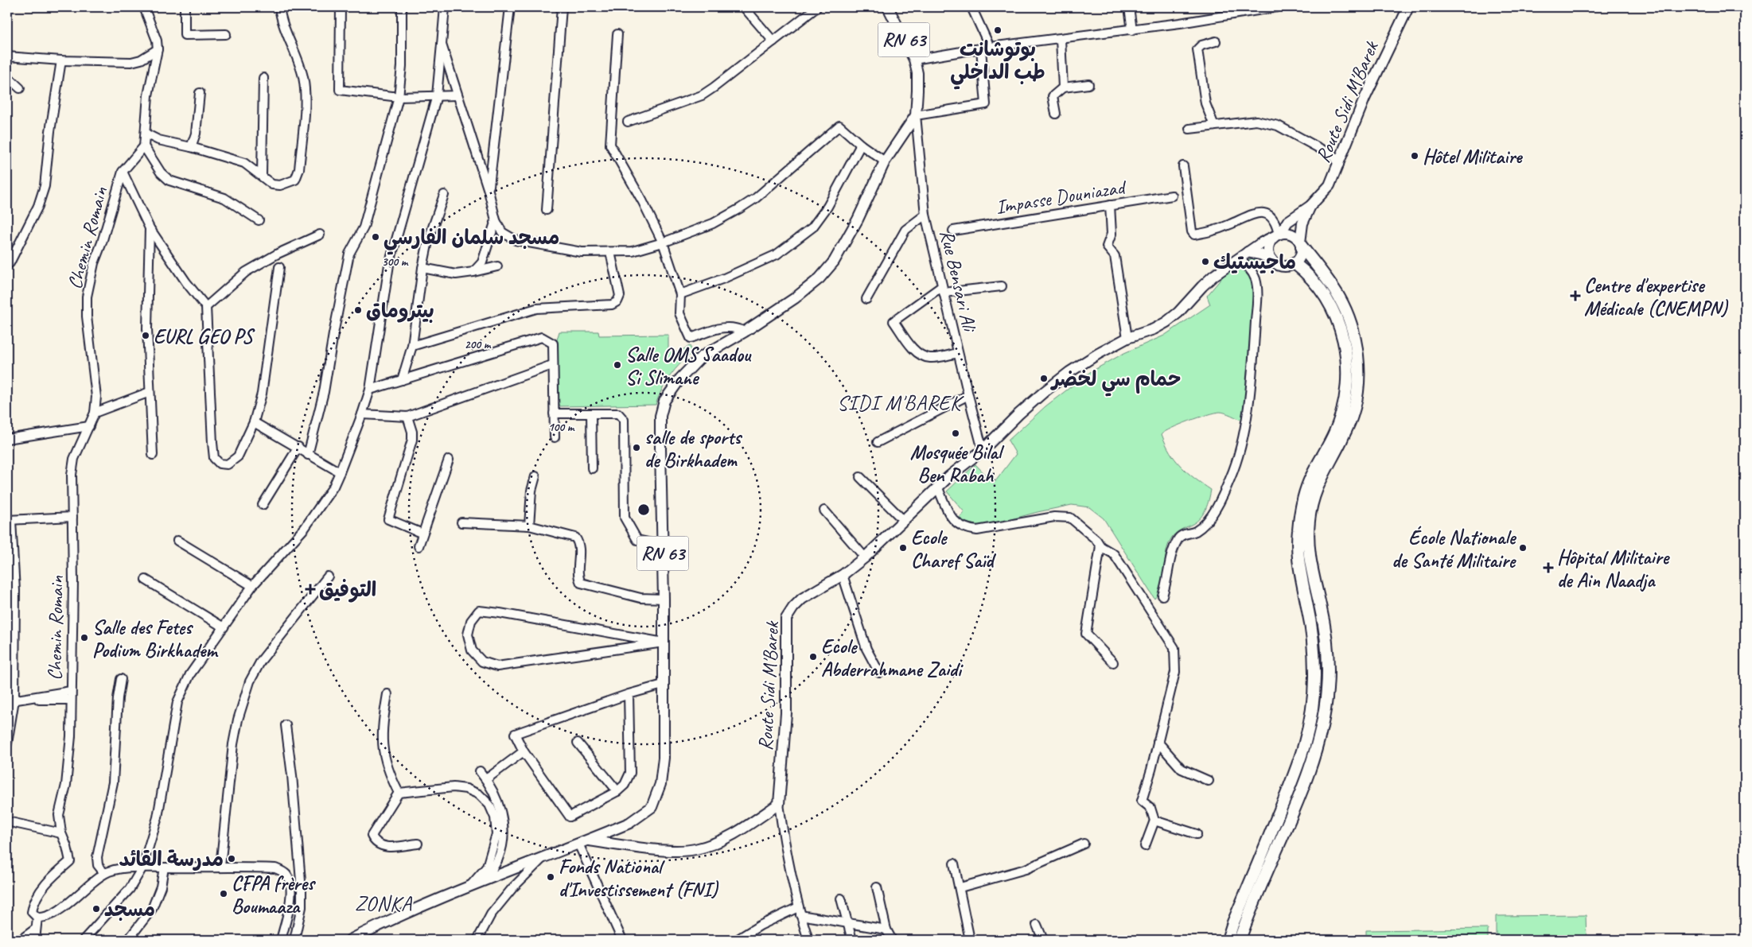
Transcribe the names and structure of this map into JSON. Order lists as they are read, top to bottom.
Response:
{
  "streets": {
    "main road": ["RN 63", "Route Sidi M'Barek"],
    "street": ["Impasse Douniazad", "Chemin Romain", "Rue Bensari Ali"]
  },
  "crossings": [
    ["RN 63", "Rue Bensari Ali"],
    ["Route Sidi M'Barek", "Rue Bensari Ali"]
  ],
  "districts": ["SIDI M'BAREK", "ZONKA"],
  "places": {
    "other": [
      "بوتوشانت طب الداخلي",
      "Hôtel Militaire",
      "مسجد سلمان الفارسي",
      "ماجيستيك",
      "بيتروماق",
      "EURL GEO PS",
      "Salle OMS Saadou Si Slimane",
      "حمام سي لخضر",
      "Mosquée Bilal Ben Rabah",
      "salle de sports de Birkhadem",
      "Ecole Charef Saïd",
      "École Nationale de Santé Militaire",
      "Salle des Fetes Podium Birkhadem",
      "Ecole Abderrahmane Zaidi",
      "مدرسة القائد",
      "Fonds National d'Investissement (FNI)",
      "CFPA frères Boumaaza",
      "مسجد"
    ],
    "health": ["Centre d'expertise Médicale (CNEMPN)", "Hôpital Militaire de Ain Naadja", "التوفيق"]
  },
  "rings": ["300 m", "200 m", "100 m"]
}
